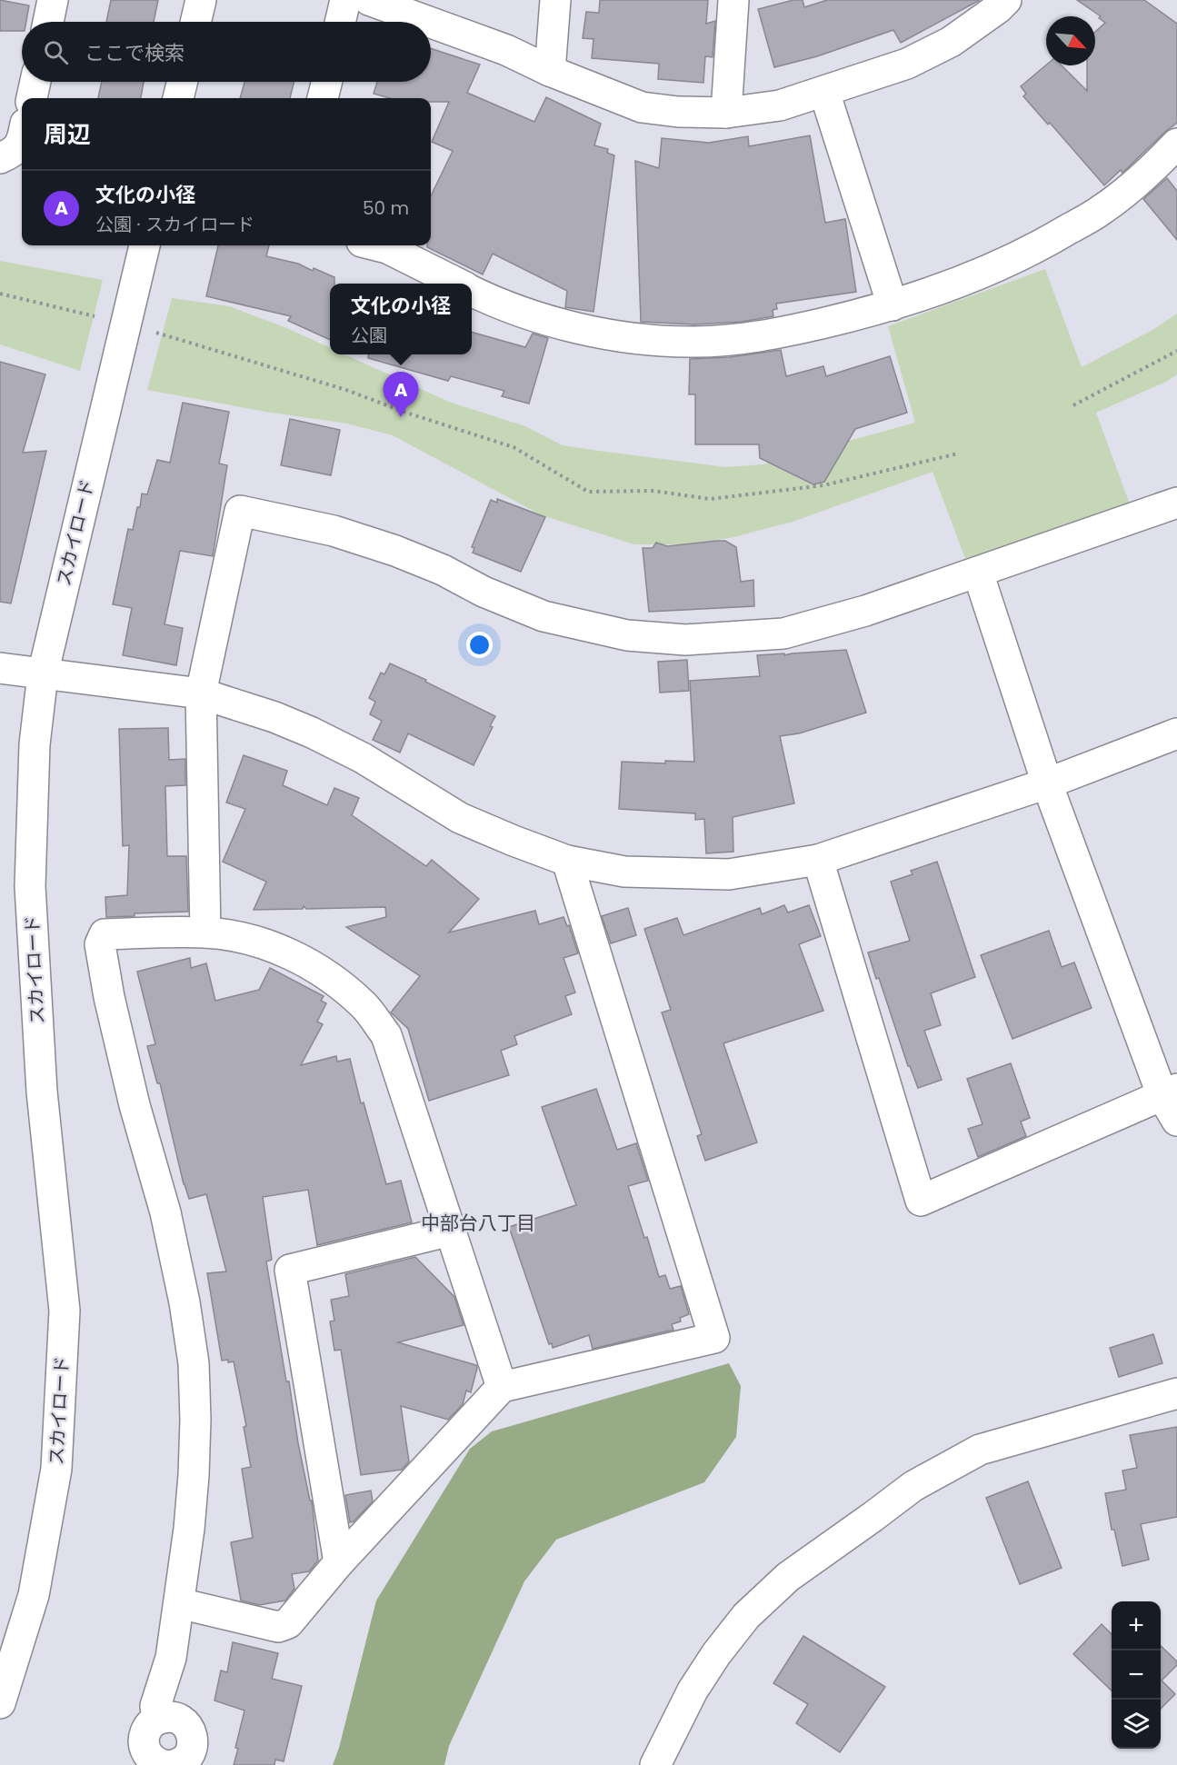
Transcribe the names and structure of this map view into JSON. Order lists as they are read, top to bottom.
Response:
{
  "streets": {
    "street": ["スカイロード"]
  },
  "districts": ["中部台八丁目"],
  "north": "bottom right",
  "page": {
    "search": "ここで検索",
    "heading": "周辺",
    "list": [
      {
        "mark": "A",
        "name": "文化の小径",
        "note": "公園 · スカイロード",
        "value": "50 m"
      }
    ],
    "popup": ["文化の小径", "公園"],
    "pins": "A",
    "map_buttons": ["+", "−"]
  }
}
